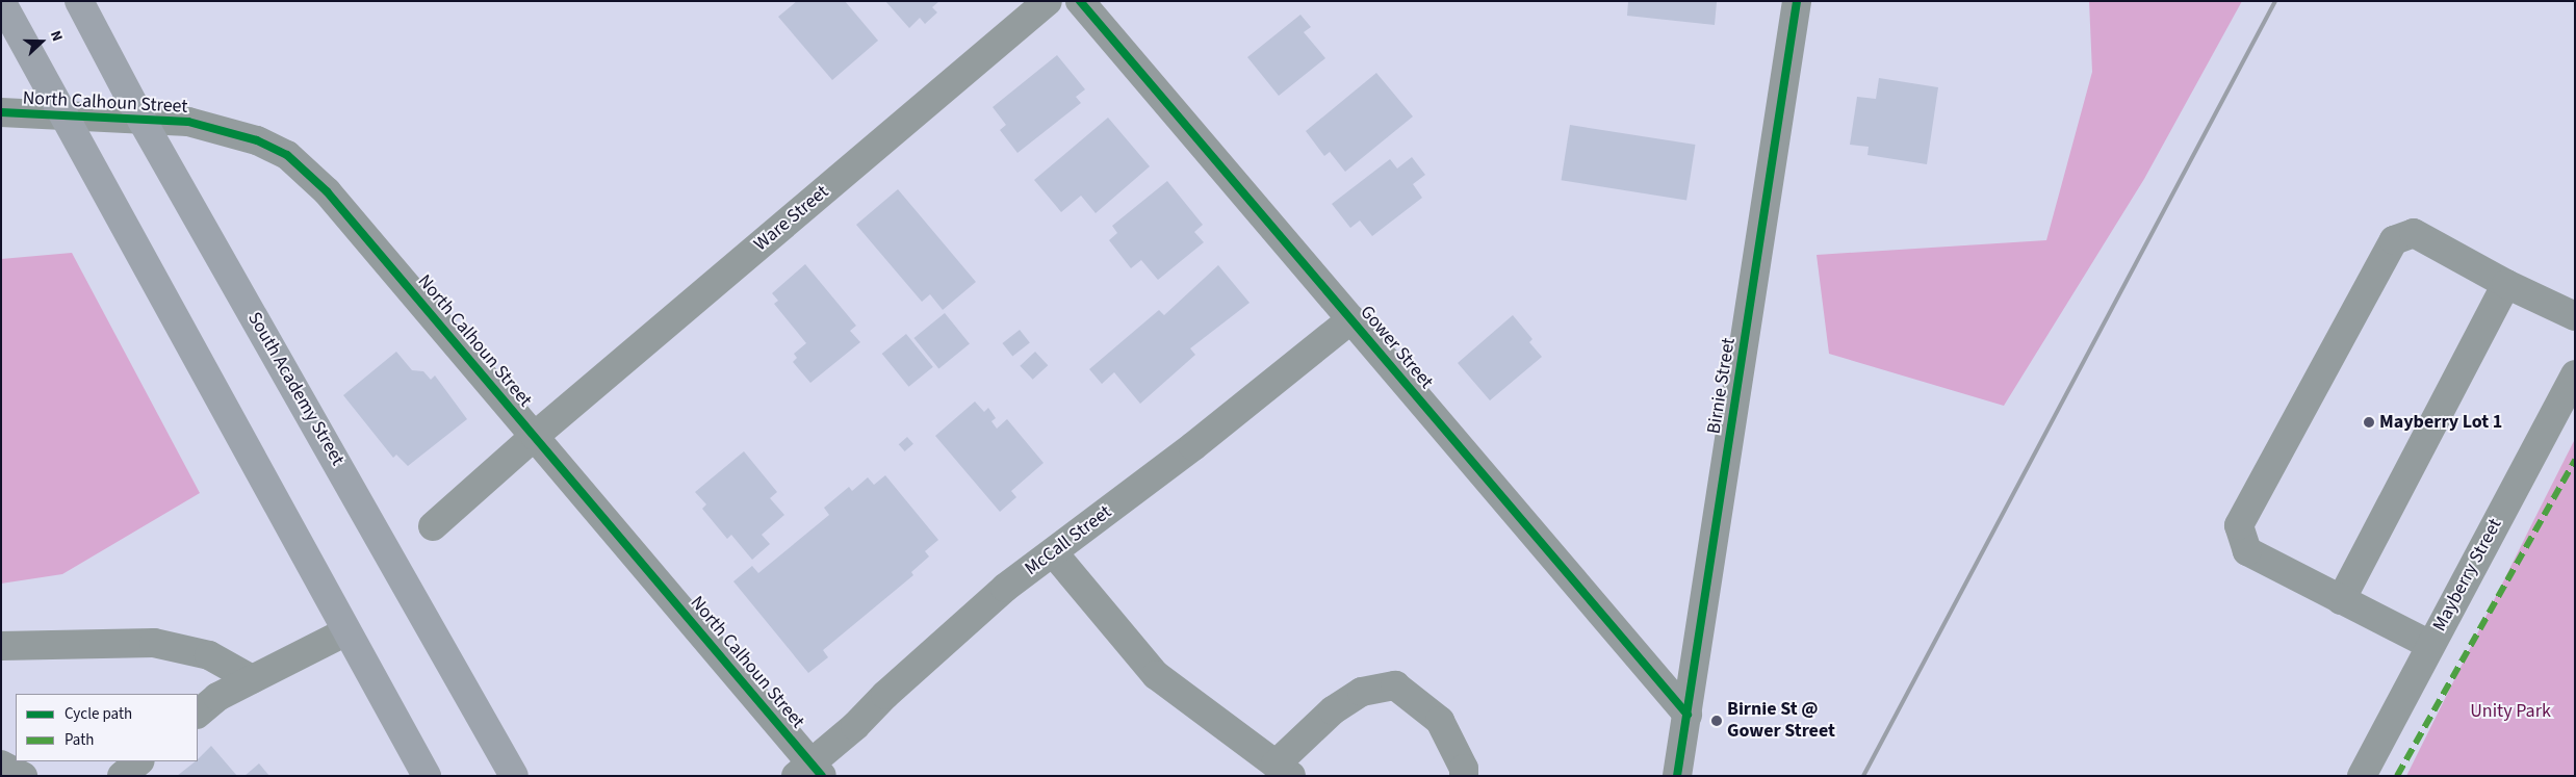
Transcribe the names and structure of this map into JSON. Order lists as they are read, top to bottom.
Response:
{
  "streets": {
    "highway": ["South Academy Street"],
    "street": [
      "North Calhoun Street",
      "Ware Street",
      "Gower Street",
      "Birnie Street",
      "McCall Street",
      "Mayberry Street"
    ]
  },
  "crossings": [
    ["North Calhoun Street", "Ware Street"],
    ["North Calhoun Street", "South Academy Street"],
    ["North Calhoun Street", "McCall Street"],
    ["Gower Street", "Birnie Street"],
    ["Gower Street", "McCall Street"]
  ],
  "parks": ["Unity Park"],
  "places": ["Mayberry Lot 1", "Birnie St @ Gower Street"],
  "legend": ["Cycle path", "Path"],
  "north": "right"
}
